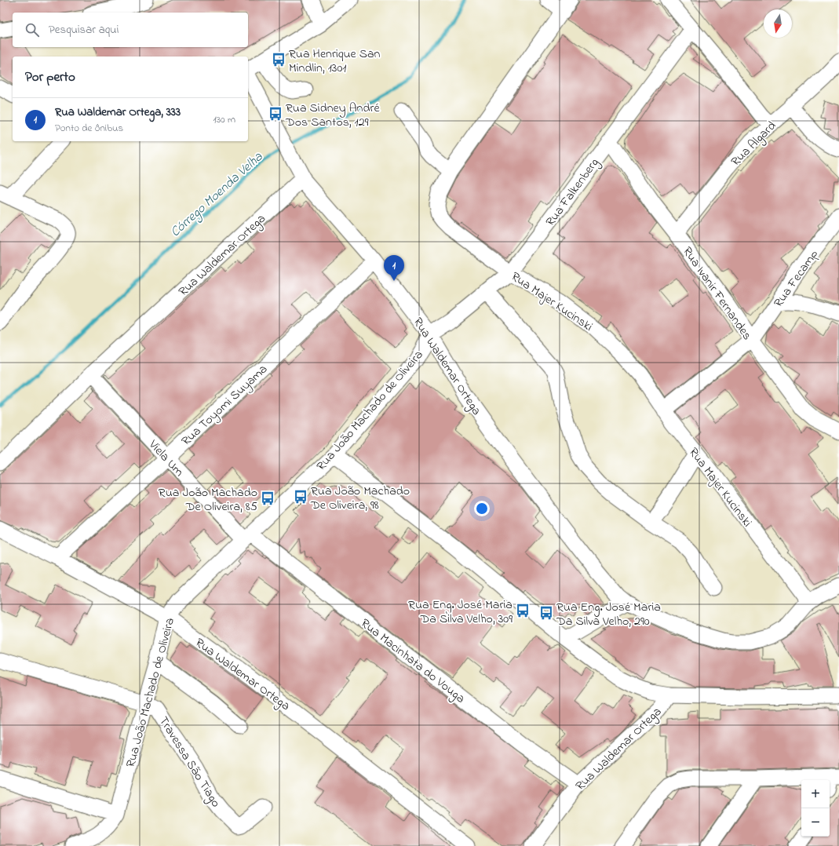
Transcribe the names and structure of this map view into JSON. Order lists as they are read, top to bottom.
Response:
{
  "streets": {
    "street": [
      "Rua Algard",
      "Rua Falkenberg",
      "Rua Waldemar Ortega",
      "Rua Fecamp",
      "Rua Ivanir Fernandes",
      "Rua Majer Kucinski",
      "Rua Toyomi Suyama",
      "Rua João Machado de Oliveira",
      "Viela Um",
      "Rua Macinhata do Vouga",
      "Travessa São Tiago"
    ]
  },
  "crossings": [
    ["Rua Algard", "Rua Ivanir Fernandes"],
    ["Rua Falkenberg", "Rua Waldemar Ortega"],
    ["Rua Falkenberg", "Rua Ivanir Fernandes"],
    ["Rua Falkenberg", "Rua Majer Kucinski"],
    ["Rua Falkenberg", "Rua João Machado de Oliveira"],
    ["Rua Waldemar Ortega", "Rua Majer Kucinski"],
    ["Rua Waldemar Ortega", "Rua Toyomi Suyama"],
    ["Rua Waldemar Ortega", "Rua João Machado de Oliveira"],
    ["Rua Waldemar Ortega", "Viela Um"],
    ["Rua Waldemar Ortega", "Rua Macinhata do Vouga"],
    ["Rua Fecamp", "Rua Ivanir Fernandes"],
    ["Rua Fecamp", "Rua Majer Kucinski"],
    ["Rua Toyomi Suyama", "Viela Um"],
    ["Rua João Machado de Oliveira", "Viela Um"],
    ["Rua João Machado de Oliveira", "Rua Macinhata do Vouga"],
    ["Rua João Machado de Oliveira", "Travessa São Tiago"],
    ["Viela Um", "Rua Macinhata do Vouga"]
  ],
  "water": ["Córrego Moenda Velha"],
  "places": {
    "bus stop": [
      "Rua Henrique San Mindlin, 1301",
      "Rua Sidney André Dos Santos, 129",
      "Rua João Machado De Oliveira, 98",
      "Rua João Machado De Oliveira, 85",
      "Rua Eng. José Maria Da Silva Velho, 309",
      "Rua Eng. José Maria Da Silva Velho, 290"
    ]
  },
  "north": "bottom",
  "page": {
    "search": "Pesquisar aqui",
    "heading": "Por perto",
    "list": [
      {
        "mark": "1",
        "name": "Rua Waldemar Ortega, 333",
        "note": "Ponto de ônibus",
        "value": "130 m"
      }
    ],
    "pins": "1",
    "map_buttons": ["+", "−"]
  }
}
